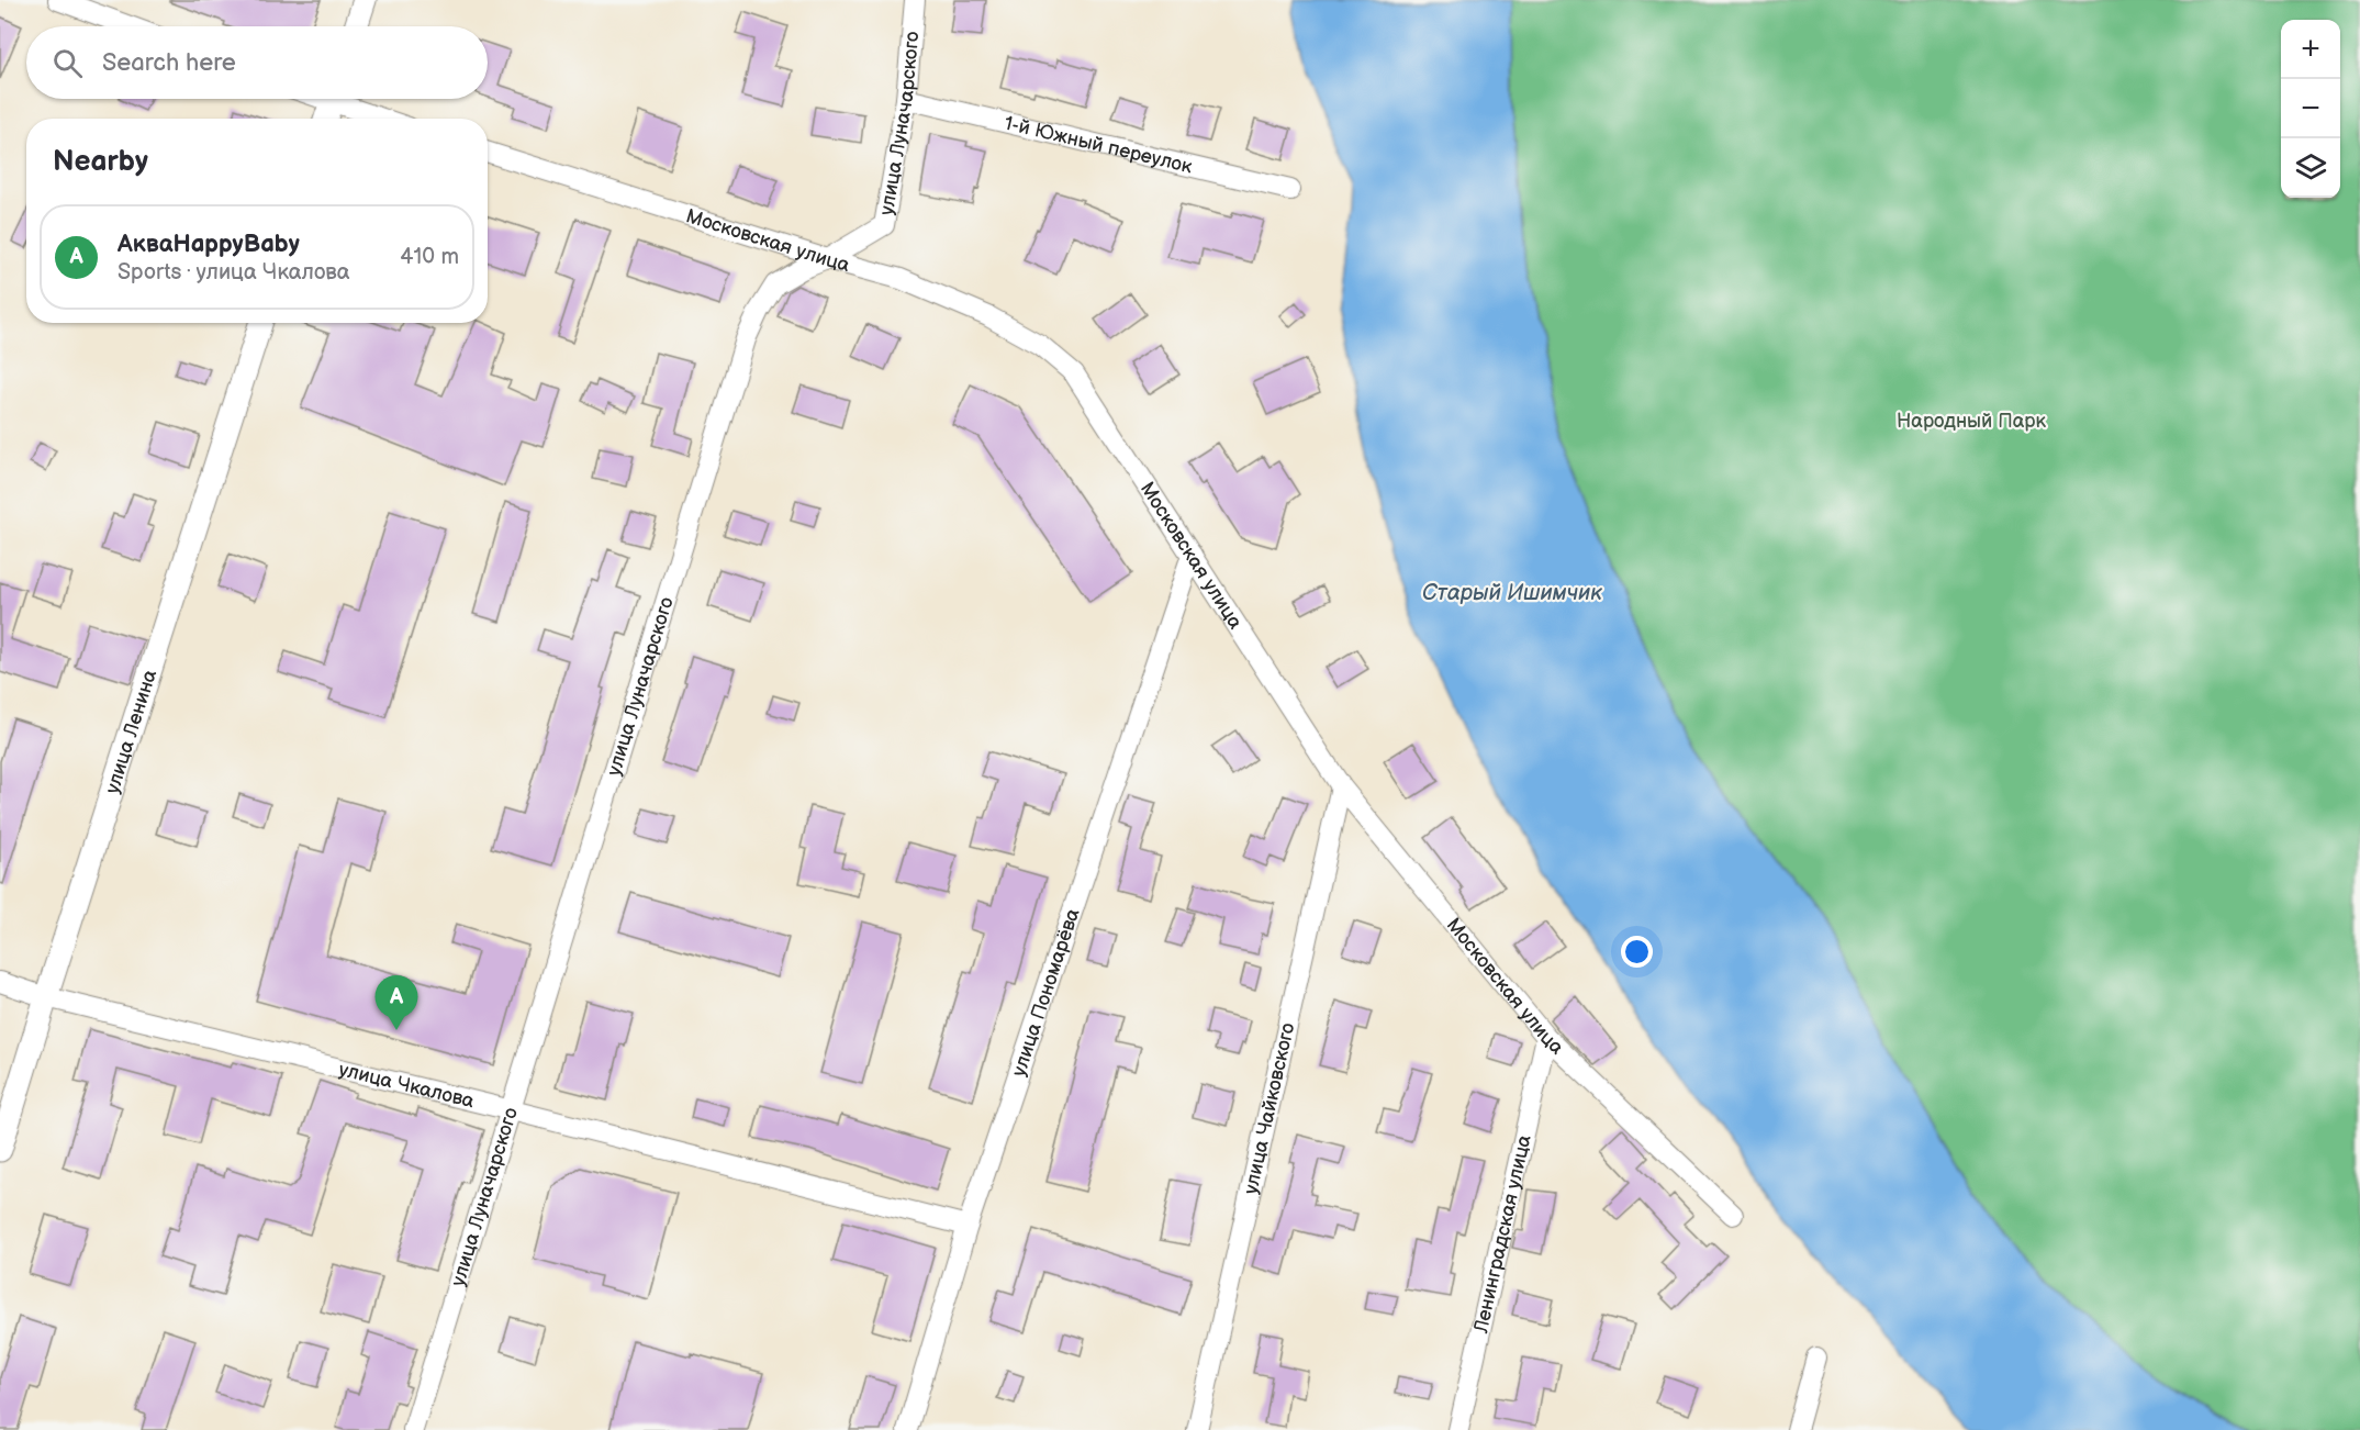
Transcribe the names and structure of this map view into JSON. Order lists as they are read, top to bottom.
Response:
{
  "streets": {
    "street": [
      "улица Луначарского",
      "1-й Южный переулок",
      "Московская улица",
      "улица Ленина",
      "улица Пономарёва",
      "улица Чкалова",
      "улица Чайковского",
      "Ленинградская улица"
    ]
  },
  "crossings": [
    ["улица Луначарского", "1-й Южный переулок"],
    ["улица Луначарского", "Московская улица"],
    ["улица Луначарского", "улица Чкалова"],
    ["Московская улица", "улица Пономарёва"],
    ["Московская улица", "улица Чайковского"],
    ["Московская улица", "Ленинградская улица"],
    ["улица Ленина", "улица Чкалова"],
    ["улица Пономарёва", "улица Чкалова"]
  ],
  "water": ["Старый Ишимчик"],
  "parks": ["Народный Парк"],
  "page": {
    "map_buttons": ["+", "−"],
    "search": "Search here",
    "heading": "Nearby",
    "list": [
      {
        "mark": "A",
        "name": "АкваHappyBaby",
        "note": "Sports · улица Чкалова",
        "value": "410 m"
      }
    ],
    "pins": "A"
  }
}
